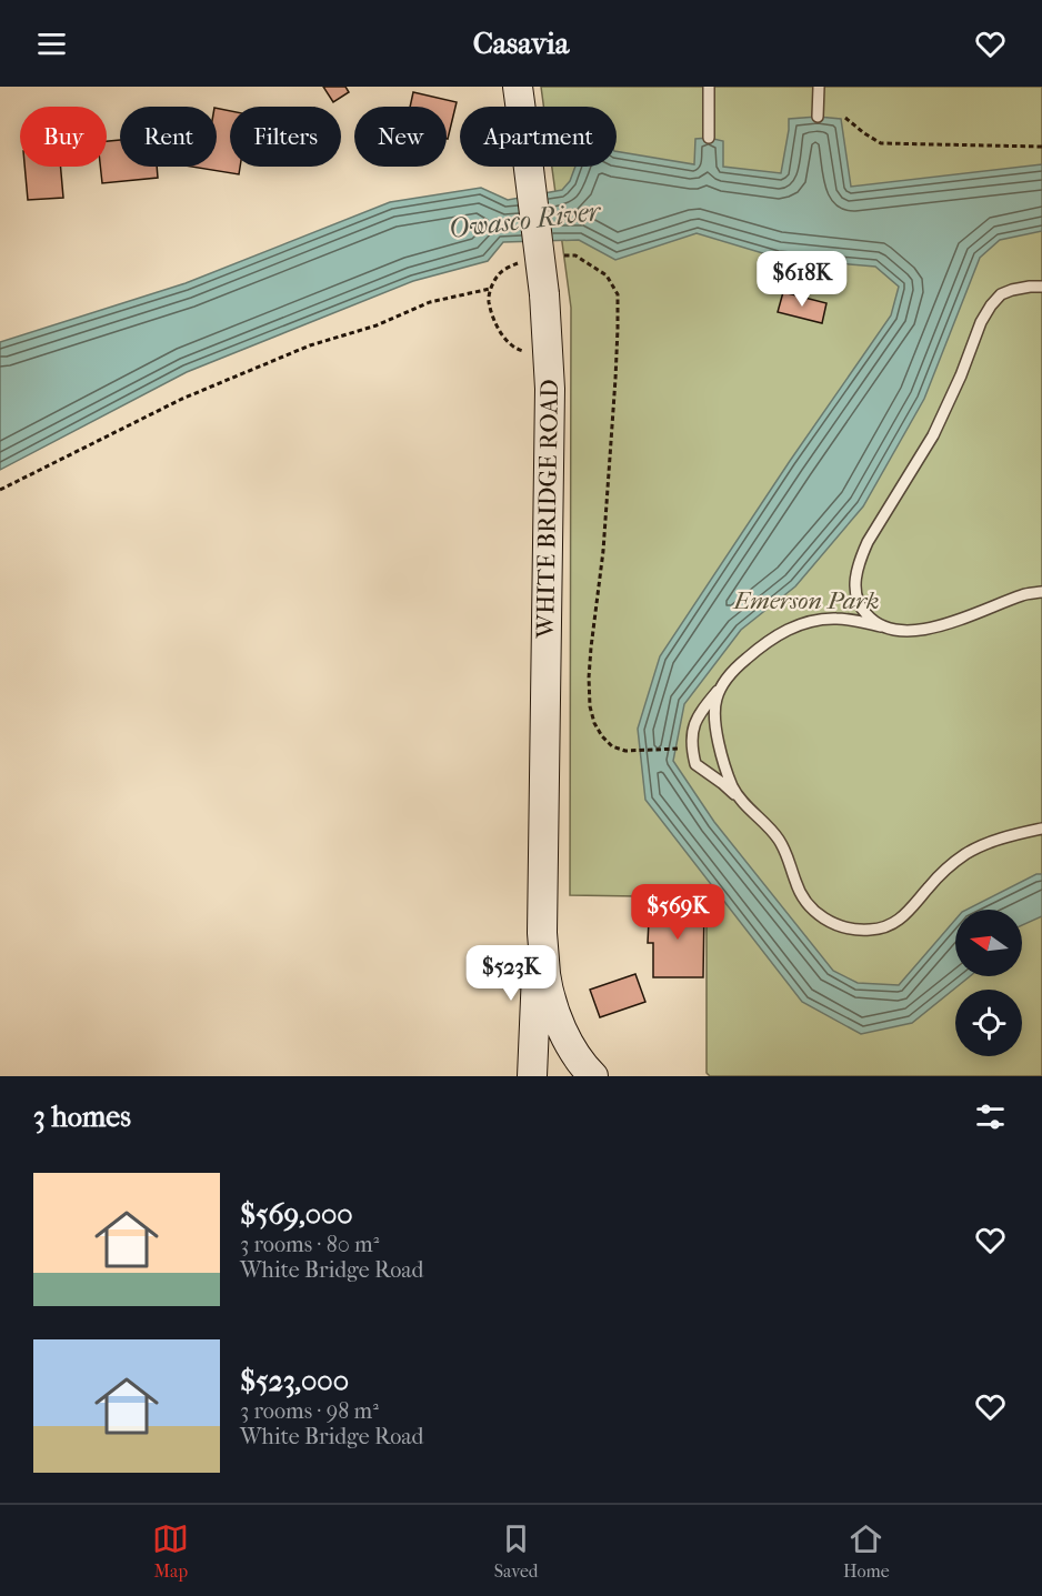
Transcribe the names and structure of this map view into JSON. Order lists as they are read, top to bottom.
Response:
{
  "streets": {
    "main road": ["WHITE BRIDGE ROAD"]
  },
  "water": ["Owasco River"],
  "parks": ["Emerson Park"],
  "north": "left",
  "page": {
    "header": "Casavia",
    "chip": [
      "Buy",
      "Rent",
      "Filters",
      "New",
      "Apartment"
    ],
    "price": ["$618K", "$569K", "$523K"],
    "heading": "3 homes",
    "list": [
      {
        "name": "$569,000",
        "note": "3 rooms · 80 m² · White Bridge Road"
      },
      {
        "name": "$523,000",
        "note": "3 rooms · 98 m² · White Bridge Road"
      }
    ],
    "tabs": ["Map", "Saved", "Home"]
  }
}
